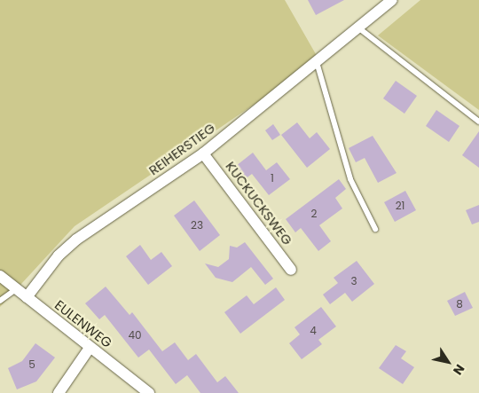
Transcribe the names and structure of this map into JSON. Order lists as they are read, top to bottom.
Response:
{
  "streets": {
    "street": ["REIHERSTIEG", "KUCKUCKSWEG", "EULENWEG"]
  },
  "crossings": [
    ["REIHERSTIEG", "KUCKUCKSWEG"],
    ["REIHERSTIEG", "EULENWEG"]
  ],
  "house_numbers": [
    "1",
    "21",
    "2",
    "23",
    "3",
    "8",
    "4",
    "40",
    "5"
  ],
  "north": "bottom right"
}
